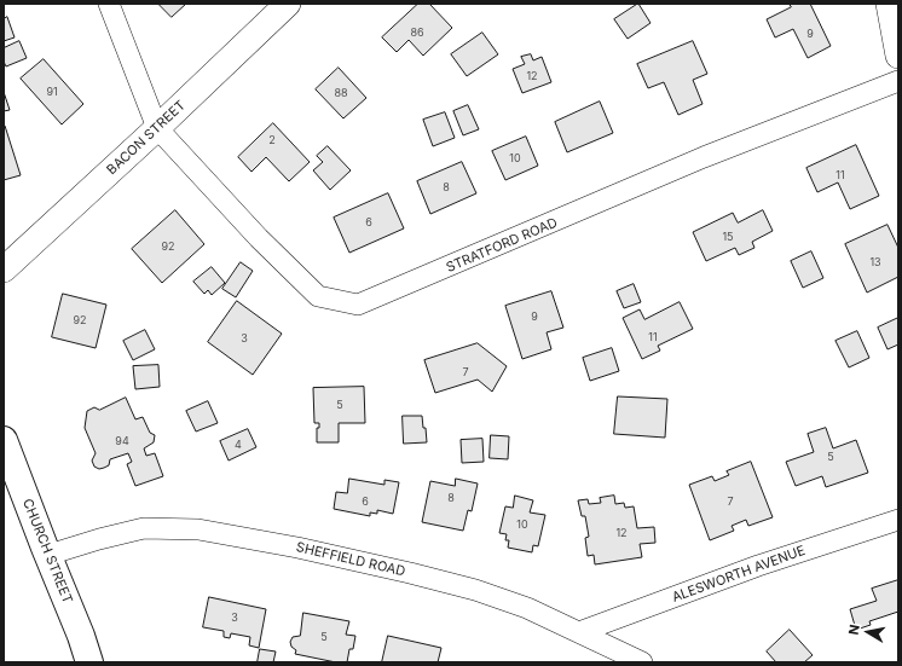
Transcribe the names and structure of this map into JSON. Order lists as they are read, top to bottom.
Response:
{
  "streets": {
    "main road": ["CHURCH STREET"],
    "street": [
      "BACON STREET",
      "STRATFORD ROAD",
      "SHEFFIELD ROAD",
      "ALESWORTH AVENUE"
    ]
  },
  "crossings": [
    ["BACON STREET", "STRATFORD ROAD"],
    ["CHURCH STREET", "SHEFFIELD ROAD"],
    ["SHEFFIELD ROAD", "ALESWORTH AVENUE"]
  ],
  "house_numbers": [
    "86",
    "9",
    "12",
    "91",
    "88",
    "2",
    "10",
    "11",
    "8",
    "6",
    "15",
    "92",
    "13",
    "9",
    "92",
    "11",
    "3",
    "7",
    "5",
    "94",
    "4",
    "5",
    "8",
    "6",
    "7",
    "10",
    "12",
    "3",
    "5"
  ],
  "north": "left"
}
